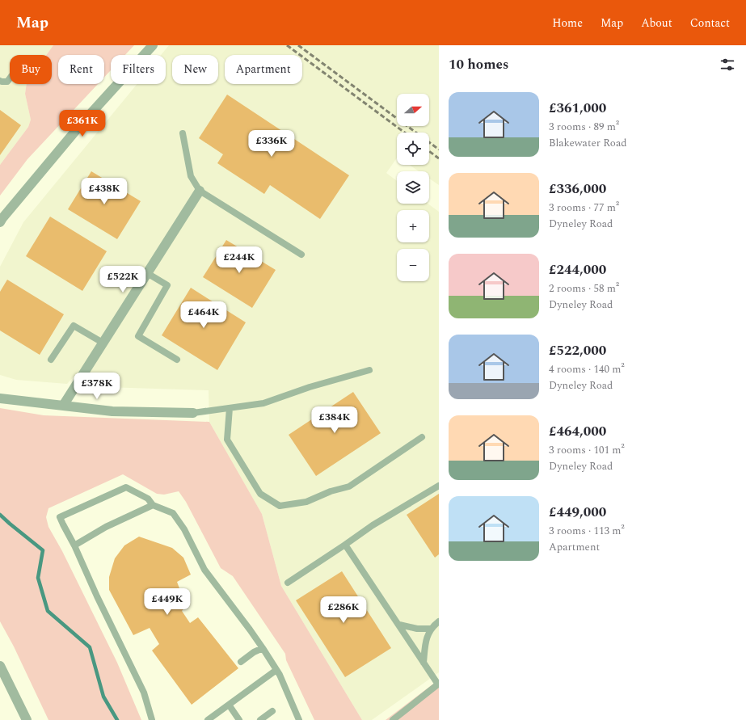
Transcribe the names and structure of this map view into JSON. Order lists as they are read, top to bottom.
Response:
{
  "north": "right",
  "page": {
    "header": "Map",
    "nav": [
      "Home",
      "Map",
      "About",
      "Contact"
    ],
    "heading": "10 homes",
    "chip": [
      "Buy",
      "Rent",
      "Filters",
      "New",
      "Apartment"
    ],
    "list": [
      {
        "name": "£361,000",
        "note": "3 rooms · 89 m² · Blakewater Road"
      },
      {
        "name": "£336,000",
        "note": "3 rooms · 77 m² · Dyneley Road"
      },
      {
        "name": "£244,000",
        "note": "2 rooms · 58 m² · Dyneley Road"
      },
      {
        "name": "£522,000",
        "note": "4 rooms · 140 m² · Dyneley Road"
      },
      {
        "name": "£464,000",
        "note": "3 rooms · 101 m² · Dyneley Road"
      },
      {
        "name": "£449,000",
        "note": "3 rooms · 113 m² · Apartment"
      }
    ],
    "map_buttons": ["+", "−"],
    "price": [
      "£361K",
      "£336K",
      "£438K",
      "£244K",
      "£522K",
      "£464K",
      "£378K",
      "£384K",
      "£449K",
      "£286K"
    ]
  }
}
